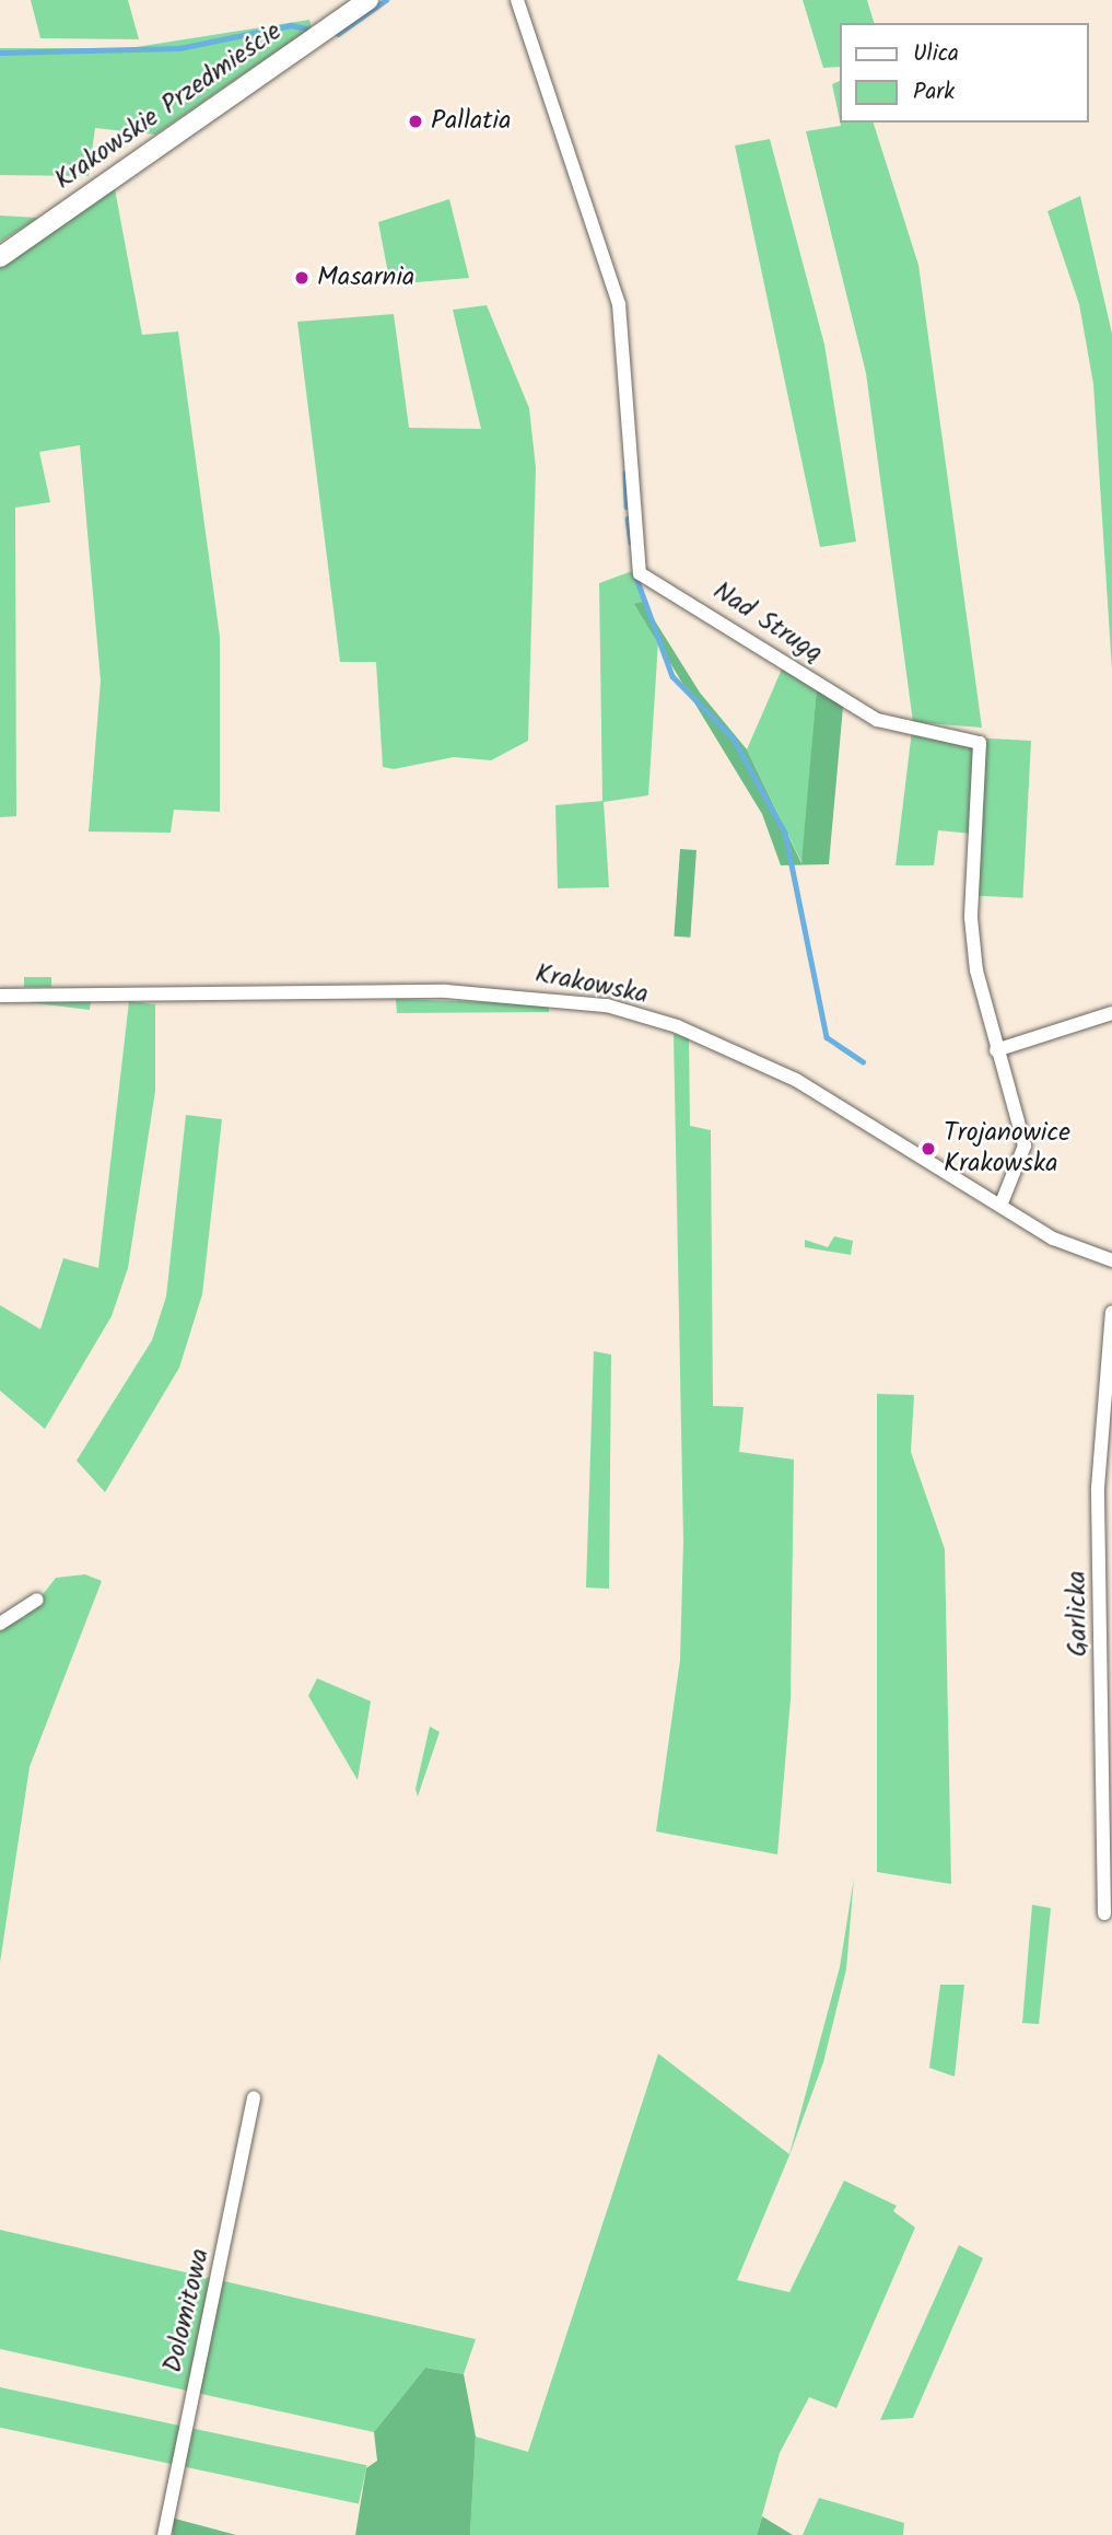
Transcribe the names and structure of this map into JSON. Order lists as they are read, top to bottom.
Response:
{
  "streets": {
    "main road": ["Krakowskie Przedmieście"],
    "street": [
      "Nad Strugą",
      "Krakowska",
      "Garlicka",
      "Dolomitowa"
    ]
  },
  "crossings": [
    ["Nad Strugą", "Krakowska"]
  ],
  "places": ["Pallatia", "Masarnia", "Trojanowice Krakowska"],
  "legend": ["Ulica", "Park"]
}
